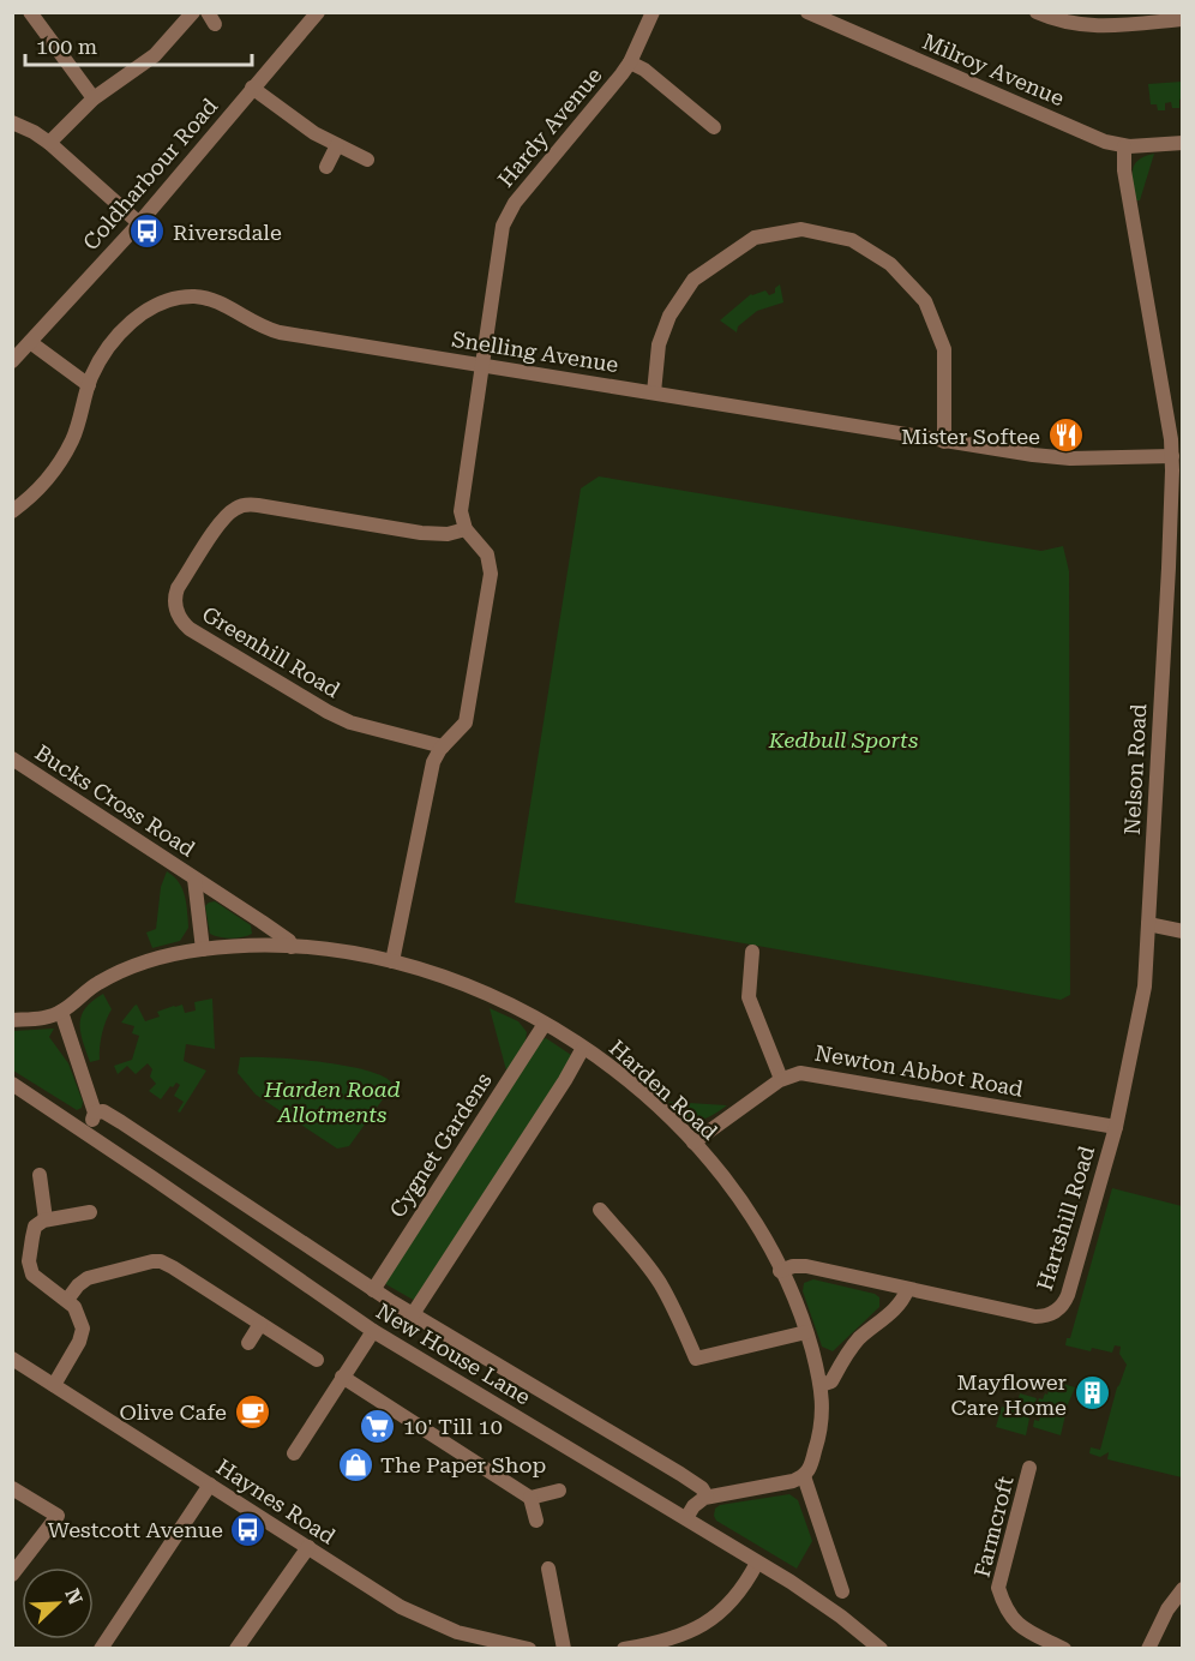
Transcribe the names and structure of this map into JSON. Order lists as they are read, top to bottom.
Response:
{
  "streets": {
    "street": [
      "Milroy Avenue",
      "Hardy Avenue",
      "Coldharbour Road",
      "Snelling Avenue",
      "Greenhill Road",
      "Nelson Road",
      "Bucks Cross Road",
      "Newton Abbot Road",
      "Harden Road",
      "Cygnet Gardens",
      "Hartshill Road",
      "New House Lane",
      "Haynes Road",
      "Farmcroft"
    ]
  },
  "crossings": [
    ["Milroy Avenue", "Nelson Road"],
    ["Hardy Avenue", "Snelling Avenue"],
    ["Hardy Avenue", "Greenhill Road"],
    ["Snelling Avenue", "Nelson Road"],
    ["Nelson Road", "Hartshill Road"],
    ["Bucks Cross Road", "Harden Road"],
    ["Newton Abbot Road", "Harden Road"],
    ["Newton Abbot Road", "Hartshill Road"],
    ["Harden Road", "Cygnet Gardens"],
    ["Harden Road", "Hartshill Road"],
    ["Harden Road", "New House Lane"],
    ["Cygnet Gardens", "New House Lane"]
  ],
  "parks": ["Kedbull Sports", "Harden Road Allotments"],
  "places": {
    "bus stop": ["Riversdale", "Westcott Avenue"],
    "restaurant": ["Mister Softee"],
    "building": ["Mayflower Care Home"],
    "cafe": ["Olive Cafe"],
    "supermarket": ["10' Till 10"],
    "shop": ["The Paper Shop"]
  },
  "scale_bar": "100 m",
  "north": "top right"
}
